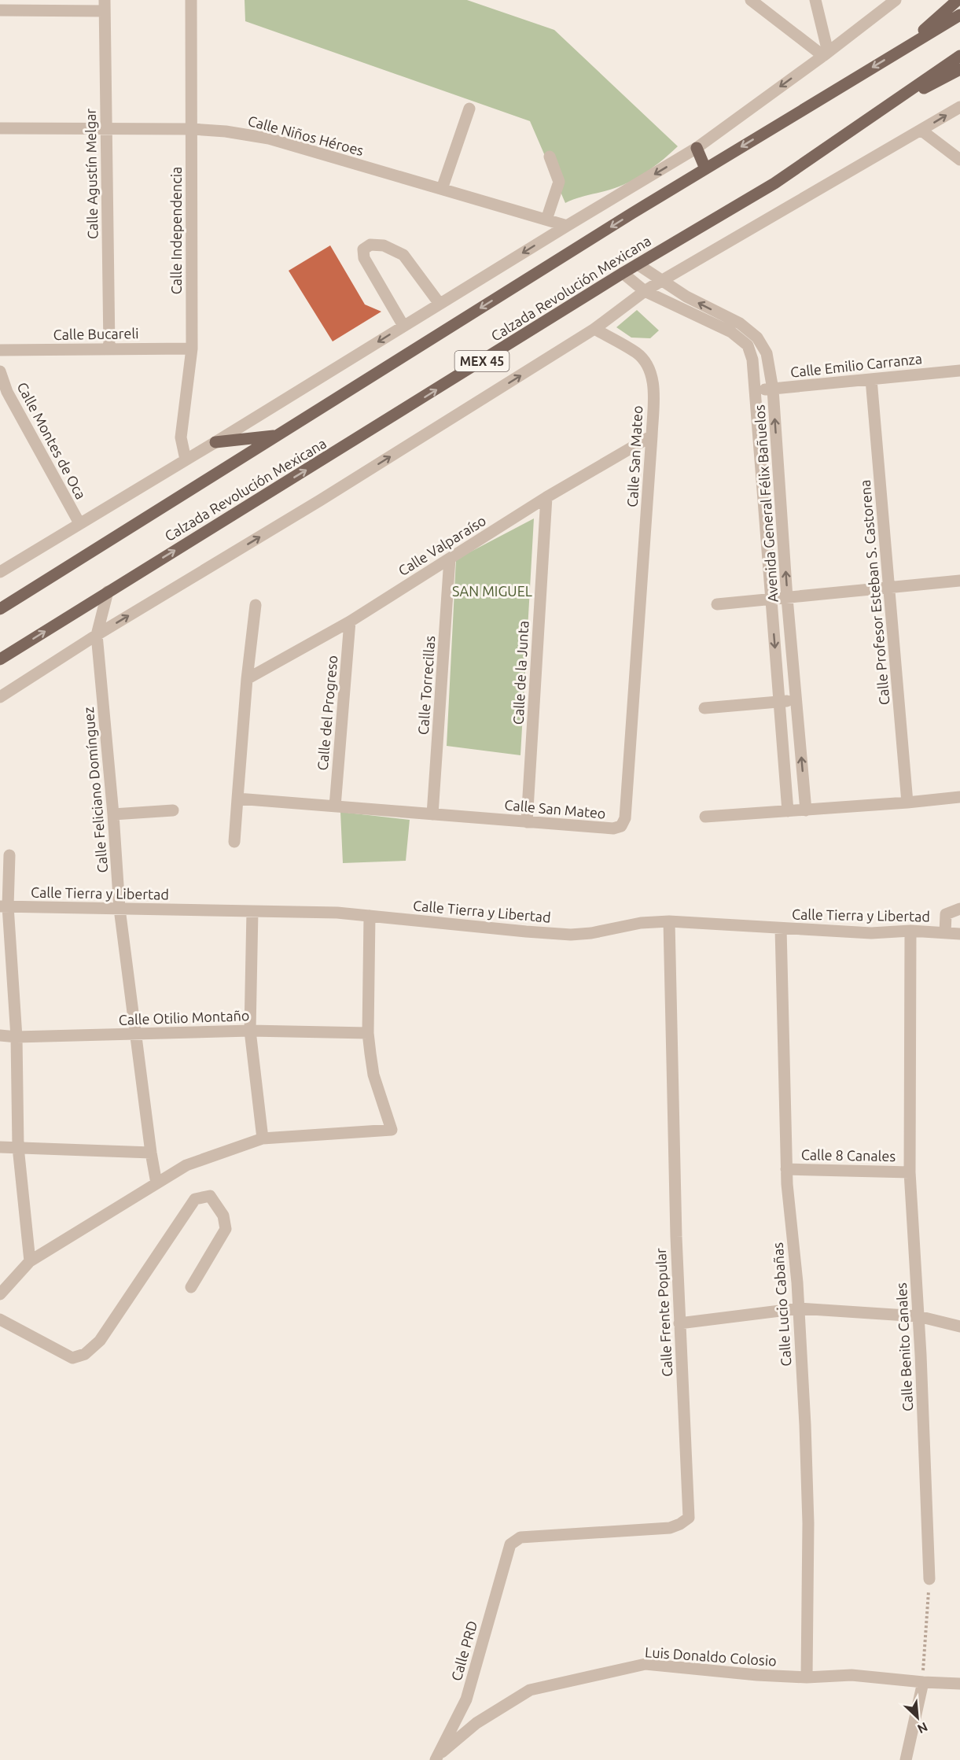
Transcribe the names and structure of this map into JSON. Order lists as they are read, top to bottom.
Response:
{
  "streets": {
    "main road": ["Calzada Revolución Mexicana", "MEX 45"],
    "street": [
      "Calle Niños Héroes",
      "Calle Agustín Melgar",
      "Calle Independencia",
      "Calle Bucareli",
      "Calle Emilio Carranza",
      "Calle Montes de Oca",
      "Calle San Mateo",
      "Avenida General Félix Bañuelos",
      "Calle Valparaíso",
      "Calle Profesor Esteban S. Castorena",
      "Calle de la Junta",
      "Calle Torrecillas",
      "Calle del Progreso",
      "Calle Feliciano Domínguez",
      "Calle Tierra y Libertad",
      "Calle Otilio Montaño",
      "Calle 8 Canales",
      "Calle Lucio Cabañas",
      "Calle Frente Popular",
      "Calle Benito Canales",
      "Calle PRD",
      "Luis Donaldo Colosio"
    ]
  },
  "crossings": [
    ["Calle Niños Héroes", "Calle Agustín Melgar"],
    ["Calle Niños Héroes", "Calle Independencia"],
    ["Calle Agustín Melgar", "Calle Bucareli"],
    ["Calle Independencia", "Calle Bucareli"],
    ["Calzada Revolución Mexicana", "Avenida General Félix Bañuelos"],
    ["Calzada Revolución Mexicana", "Calle Feliciano Domínguez"],
    ["Calle Emilio Carranza", "Avenida General Félix Bañuelos"],
    ["Calle Emilio Carranza", "Calle Profesor Esteban S. Castorena"],
    ["Calle San Mateo", "Calle Valparaíso"],
    ["Calle San Mateo", "Calle de la Junta"],
    ["Calle San Mateo", "Calle Torrecillas"],
    ["Calle San Mateo", "Calle del Progreso"],
    ["Calle Valparaíso", "Calle de la Junta"],
    ["Calle Valparaíso", "Calle Torrecillas"],
    ["Calle Valparaíso", "Calle del Progreso"],
    ["Calle Feliciano Domínguez", "Calle Tierra y Libertad"],
    ["Calle Feliciano Domínguez", "Calle Otilio Montaño"],
    ["Calle Tierra y Libertad", "Calle Lucio Cabañas"],
    ["Calle Tierra y Libertad", "Calle Frente Popular"],
    ["Calle Tierra y Libertad", "Calle Benito Canales"],
    ["Calle 8 Canales", "Calle Lucio Cabañas"],
    ["Calle 8 Canales", "Calle Benito Canales"],
    ["Calle Lucio Cabañas", "Luis Donaldo Colosio"],
    ["Calle Frente Popular", "Calle PRD"],
    ["Calle PRD", "Luis Donaldo Colosio"]
  ],
  "parks": ["SAN MIGUEL"],
  "north": "bottom right"
}
